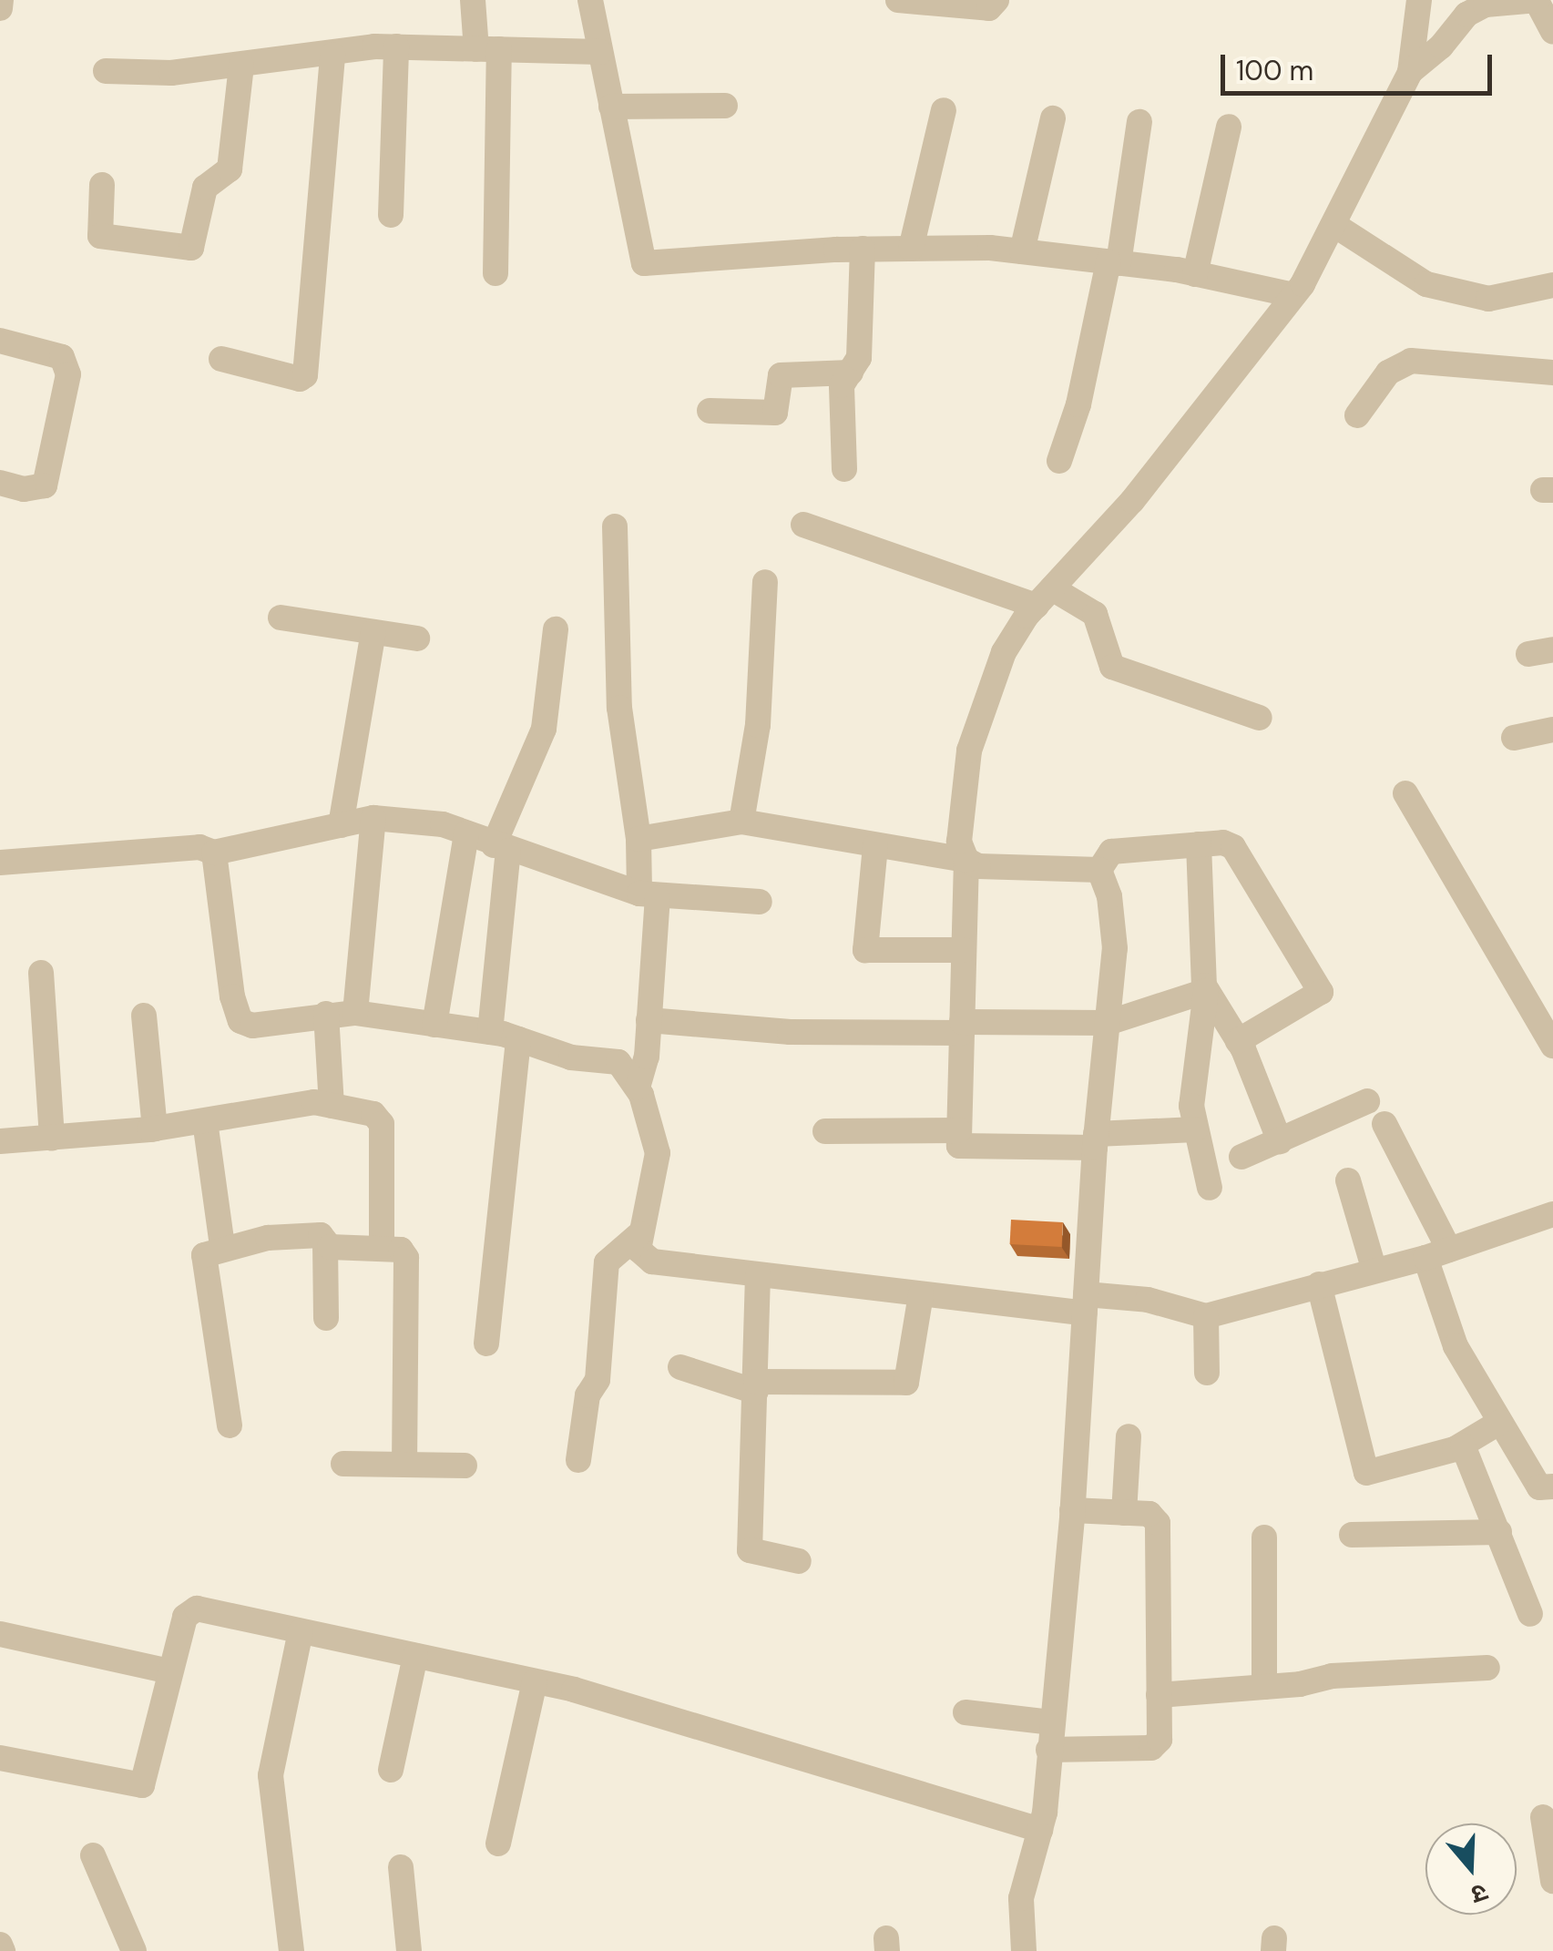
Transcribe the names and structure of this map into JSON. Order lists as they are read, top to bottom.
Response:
{
  "scale_bar": "100 m",
  "north": "bottom"
}
